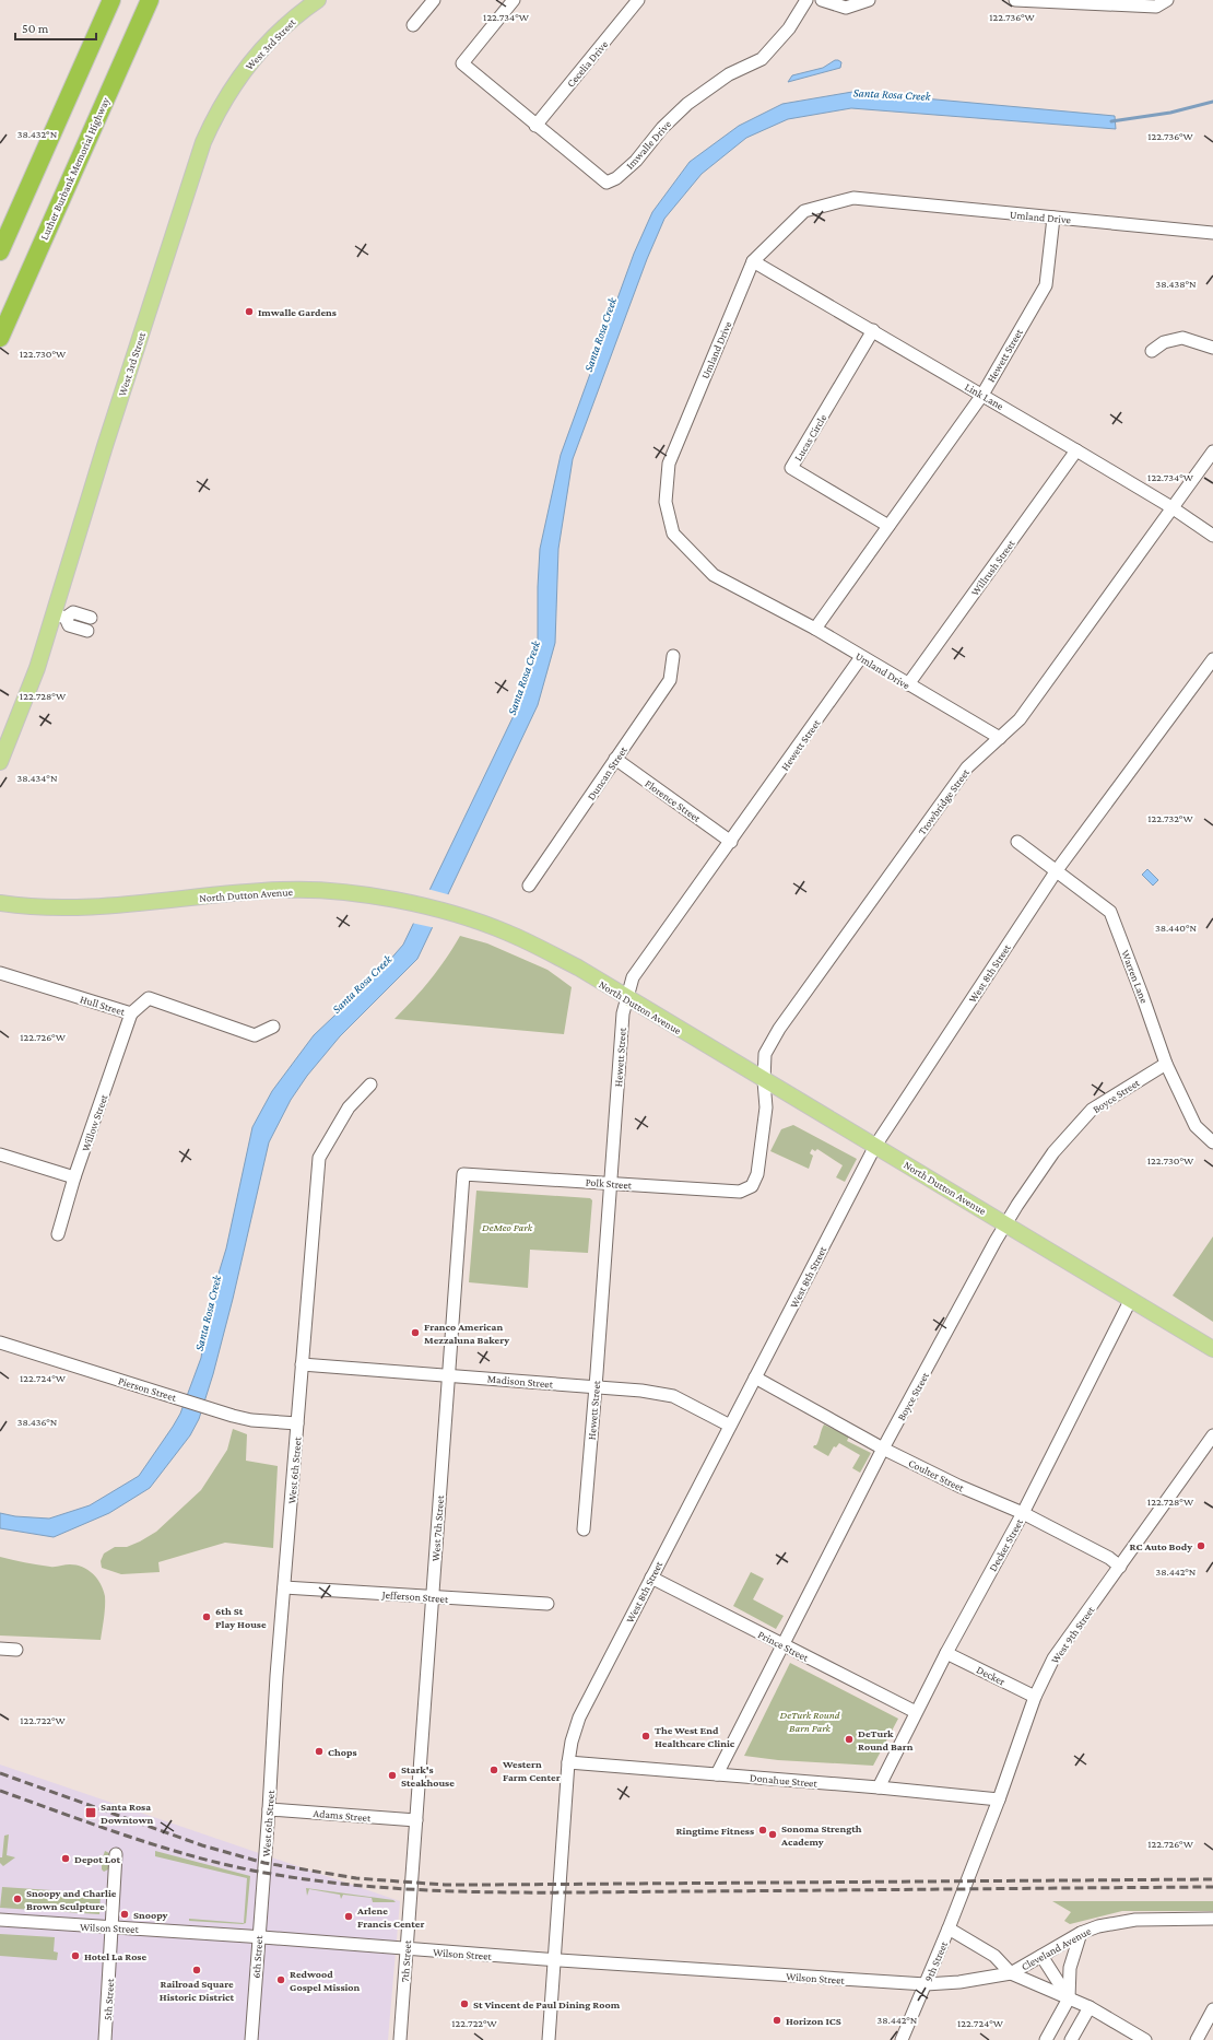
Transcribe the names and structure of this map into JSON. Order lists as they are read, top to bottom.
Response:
{
  "streets": {
    "highway": ["Luther Burbank Memorial Highway"],
    "main road": ["West 3rd Street", "North Dutton Avenue"],
    "street": [
      "Cecelia Drive",
      "Imwalle Drive",
      "Umland Drive",
      "Hewett Street",
      "Link Lane",
      "Lucas Circle",
      "Willrush Street",
      "Duncan Street",
      "Florence Street",
      "Trowbridge Street",
      "West 8th Street",
      "Warren Lane",
      "Hull Street",
      "Boyce Street",
      "Willow Street",
      "Polk Street",
      "Madison Street",
      "Pierson Street",
      "West 6th Street",
      "Coulter Street",
      "West 7th Street",
      "Decker Street",
      "Jefferson Street",
      "West 9th Street",
      "Prince Street",
      "Decker",
      "Donahue Street",
      "Adams Street",
      "Wilson Street",
      "Cleveland Avenue",
      "6th Street",
      "7th Street",
      "9th Street",
      "5th Street"
    ]
  },
  "crossings": [
    ["Cecelia Drive", "Imwalle Drive"],
    ["Umland Drive", "Hewett Street"],
    ["Umland Drive", "Link Lane"],
    ["Umland Drive", "Willrush Street"],
    ["Umland Drive", "Trowbridge Street"],
    ["Hewett Street", "Link Lane"],
    ["Hewett Street", "Lucas Circle"],
    ["Hewett Street", "Florence Street"],
    ["Hewett Street", "North Dutton Avenue"],
    ["Hewett Street", "Polk Street"],
    ["Hewett Street", "Madison Street"],
    ["Link Lane", "Lucas Circle"],
    ["Link Lane", "Willrush Street"],
    ["Link Lane", "Trowbridge Street"],
    ["Duncan Street", "Florence Street"],
    ["Trowbridge Street", "North Dutton Avenue"],
    ["Trowbridge Street", "Polk Street"],
    ["North Dutton Avenue", "West 8th Street"],
    ["North Dutton Avenue", "Boyce Street"],
    ["North Dutton Avenue", "Decker Street"],
    ["West 8th Street", "Warren Lane"],
    ["West 8th Street", "Madison Street"],
    ["West 8th Street", "Coulter Street"],
    ["West 8th Street", "Prince Street"],
    ["West 8th Street", "Donahue Street"],
    ["West 8th Street", "Wilson Street"],
    ["Warren Lane", "Boyce Street"],
    ["Hull Street", "Willow Street"],
    ["Boyce Street", "Coulter Street"],
    ["Boyce Street", "Prince Street"],
    ["Boyce Street", "Donahue Street"],
    ["Polk Street", "West 7th Street"],
    ["Madison Street", "West 6th Street"],
    ["Madison Street", "West 7th Street"],
    ["Pierson Street", "West 6th Street"],
    ["West 6th Street", "Jefferson Street"],
    ["West 6th Street", "Adams Street"],
    ["West 6th Street", "6th Street"],
    ["Coulter Street", "Decker Street"],
    ["Coulter Street", "West 9th Street"],
    ["West 7th Street", "Jefferson Street"],
    ["West 7th Street", "Adams Street"],
    ["West 7th Street", "7th Street"],
    ["Decker Street", "Prince Street"],
    ["Decker Street", "Decker"],
    ["Decker Street", "Donahue Street"],
    ["West 9th Street", "Decker"],
    ["West 9th Street", "Donahue Street"],
    ["West 9th Street", "9th Street"],
    ["Wilson Street", "Cleveland Avenue"],
    ["Wilson Street", "6th Street"],
    ["Wilson Street", "7th Street"],
    ["Wilson Street", "9th Street"],
    ["Wilson Street", "5th Street"],
    ["Cleveland Avenue", "9th Street"]
  ],
  "water": ["Santa Rosa Creek"],
  "parks": ["DeMeo Park", "DeTurk Round Barn Park"],
  "places": {
    "other": [
      "Imwalle Gardens",
      "Franco American Mezzaluna Bakery",
      "RC Auto Body",
      "6th St Play House",
      "The West End Healthcare Clinic",
      "DeTurk Round Barn",
      "Chops",
      "Western Farm Center",
      "Stark's Steakhouse",
      "Ringtime Fitness",
      "Sonoma Strength Academy",
      "Depot Lot",
      "Snoopy and Charlie Brown Sculpture",
      "Snoopy",
      "Arlene Francis Center",
      "Hotel La Rose",
      "Railroad Square Historic District",
      "Redwood Gospel Mission",
      "St Vincent de Paul Dining Room",
      "Horizon ICS"
    ],
    "transit": ["Santa Rosa Downtown"]
  },
  "scale_bar": "50 m",
  "coordinates": [
    "122.736°W",
    "122.734°W",
    "38.432°N",
    "38.438°N",
    "122.730°W",
    "122.728°W",
    "38.434°N",
    "122.732°W",
    "38.440°N",
    "122.726°W",
    "122.724°W",
    "38.436°N",
    "38.442°N",
    "122.722°W"
  ]
}
